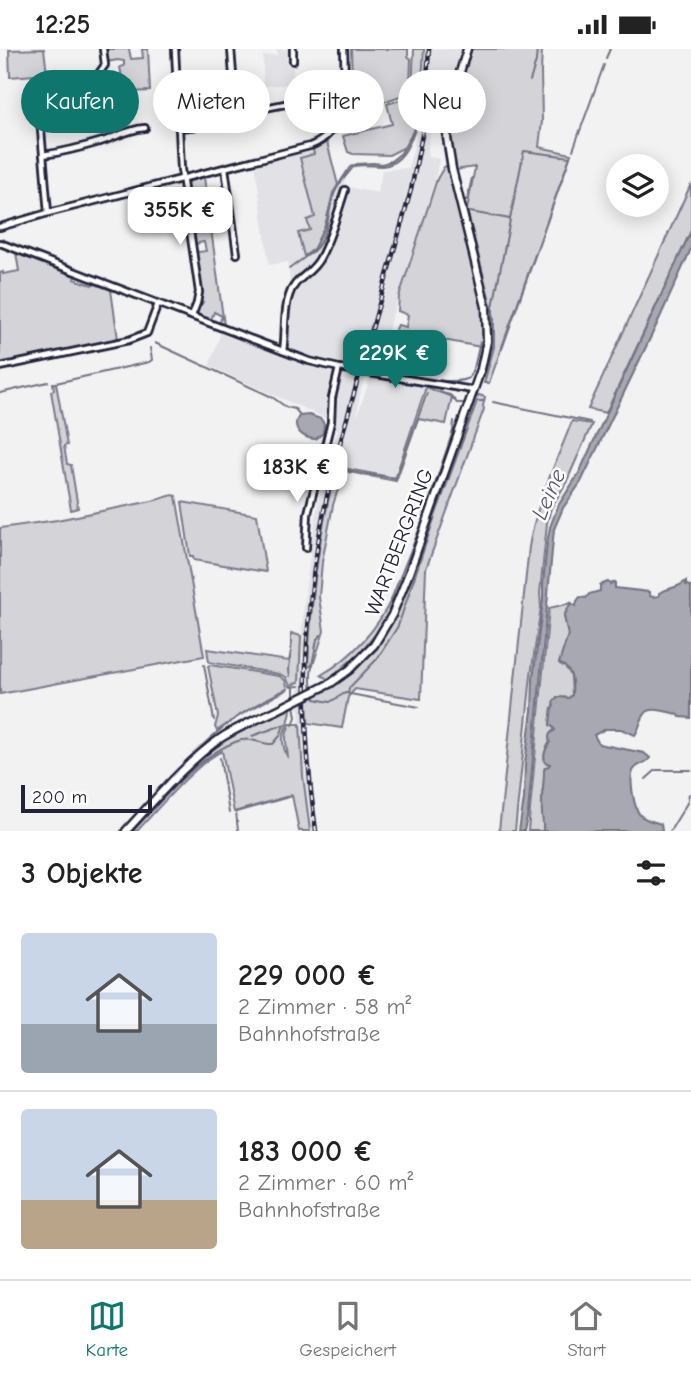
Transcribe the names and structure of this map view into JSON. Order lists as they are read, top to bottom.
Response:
{
  "streets": {
    "main road": ["WARTBERGRING"]
  },
  "water": ["Leine"],
  "scale_bar": "200 m",
  "page": {
    "status": "12:25",
    "chip": [
      "Kaufen",
      "Mieten",
      "Filter",
      "Neu"
    ],
    "price": ["355K €", "229K €", "183K €"],
    "scale": "200 m",
    "heading": "3 Objekte",
    "list": [
      {
        "name": "229 000 €",
        "note": "2 Zimmer · 58 m² · Bahnhofstraße"
      },
      {
        "name": "183 000 €",
        "note": "2 Zimmer · 60 m² · Bahnhofstraße"
      }
    ],
    "tabs": ["Karte", "Gespeichert", "Start"]
  }
}
